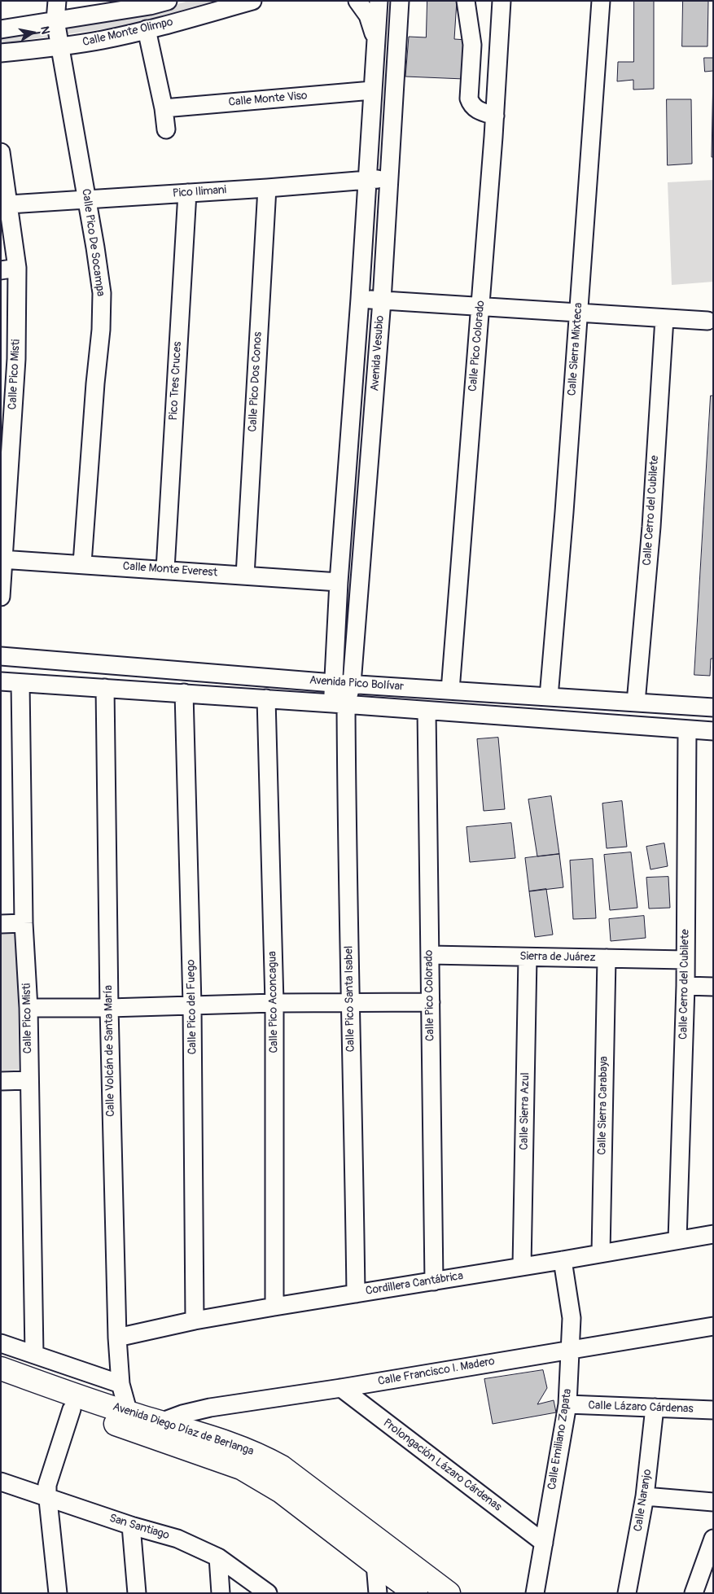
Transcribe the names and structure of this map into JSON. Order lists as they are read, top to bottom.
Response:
{
  "streets": {
    "main road": ["Avenida Diego Díaz de Berlanga"],
    "street": [
      "Calle Monte Olimpo",
      "Calle Monte Viso",
      "Pico Ilimani",
      "Calle Pico De Socampa",
      "Calle Pico Colorado",
      "Calle Sierra Mixteca",
      "Avenida Vesubio",
      "Calle Pico Misti",
      "Pico Tres Cruces",
      "Calle Pico Dos Conos",
      "Calle Cerro del Cubilete",
      "Calle Monte Everest",
      "Avenida Pico Bolívar",
      "Sierra de Juárez",
      "Calle Pico Santa Isabel",
      "Calle Pico Aconcagua",
      "Calle Pico del Fuego",
      "Calle Volcán de Santa María",
      "Calle Sierra Carabaya",
      "Calle Sierra Azul",
      "Cordillera Cantábrica",
      "Calle Francisco I. Madero",
      "Calle Lázaro Cárdenas",
      "Calle Emiliano Zapata",
      "Prolongación Lázaro Cárdenas",
      "Calle Naranjo",
      "San Santiago"
    ]
  },
  "crossings": [
    ["Calle Monte Olimpo", "Calle Pico De Socampa"],
    ["Calle Monte Viso", "Avenida Vesubio"],
    ["Pico Ilimani", "Calle Pico De Socampa"],
    ["Pico Ilimani", "Avenida Vesubio"],
    ["Pico Ilimani", "Calle Pico Misti"],
    ["Pico Ilimani", "Pico Tres Cruces"],
    ["Pico Ilimani", "Calle Pico Dos Conos"],
    ["Calle Pico De Socampa", "Calle Monte Everest"],
    ["Calle Pico Colorado", "Avenida Pico Bolívar"],
    ["Calle Pico Colorado", "Sierra de Juárez"],
    ["Calle Pico Colorado", "Cordillera Cantábrica"],
    ["Calle Sierra Mixteca", "Avenida Pico Bolívar"],
    ["Avenida Vesubio", "Calle Monte Everest"],
    ["Avenida Vesubio", "Avenida Pico Bolívar"],
    ["Avenida Vesubio", "Calle Pico Santa Isabel"],
    ["Calle Pico Misti", "Calle Monte Everest"],
    ["Calle Pico Misti", "Avenida Pico Bolívar"],
    ["Pico Tres Cruces", "Calle Monte Everest"],
    ["Calle Pico Dos Conos", "Calle Monte Everest"],
    ["Calle Cerro del Cubilete", "Avenida Pico Bolívar"],
    ["Calle Cerro del Cubilete", "Sierra de Juárez"],
    ["Calle Cerro del Cubilete", "Cordillera Cantábrica"],
    ["Avenida Pico Bolívar", "Calle Pico Santa Isabel"],
    ["Avenida Pico Bolívar", "Calle Pico Aconcagua"],
    ["Avenida Pico Bolívar", "Calle Pico del Fuego"],
    ["Avenida Pico Bolívar", "Calle Volcán de Santa María"],
    ["Sierra de Juárez", "Calle Sierra Carabaya"],
    ["Sierra de Juárez", "Calle Sierra Azul"],
    ["Calle Pico Santa Isabel", "Cordillera Cantábrica"],
    ["Calle Pico Aconcagua", "Cordillera Cantábrica"],
    ["Calle Pico del Fuego", "Cordillera Cantábrica"],
    ["Calle Volcán de Santa María", "Cordillera Cantábrica"],
    ["Calle Volcán de Santa María", "Avenida Diego Díaz de Berlanga"],
    ["Calle Sierra Carabaya", "Cordillera Cantábrica"],
    ["Calle Sierra Azul", "Cordillera Cantábrica"],
    ["Cordillera Cantábrica", "Calle Emiliano Zapata"],
    ["Calle Francisco I. Madero", "Avenida Diego Díaz de Berlanga"],
    ["Calle Francisco I. Madero", "Calle Emiliano Zapata"],
    ["Calle Francisco I. Madero", "Prolongación Lázaro Cárdenas"],
    ["Calle Lázaro Cárdenas", "Calle Emiliano Zapata"],
    ["Calle Lázaro Cárdenas", "Calle Naranjo"],
    ["Calle Emiliano Zapata", "Prolongación Lázaro Cárdenas"]
  ],
  "north": "right"
}
